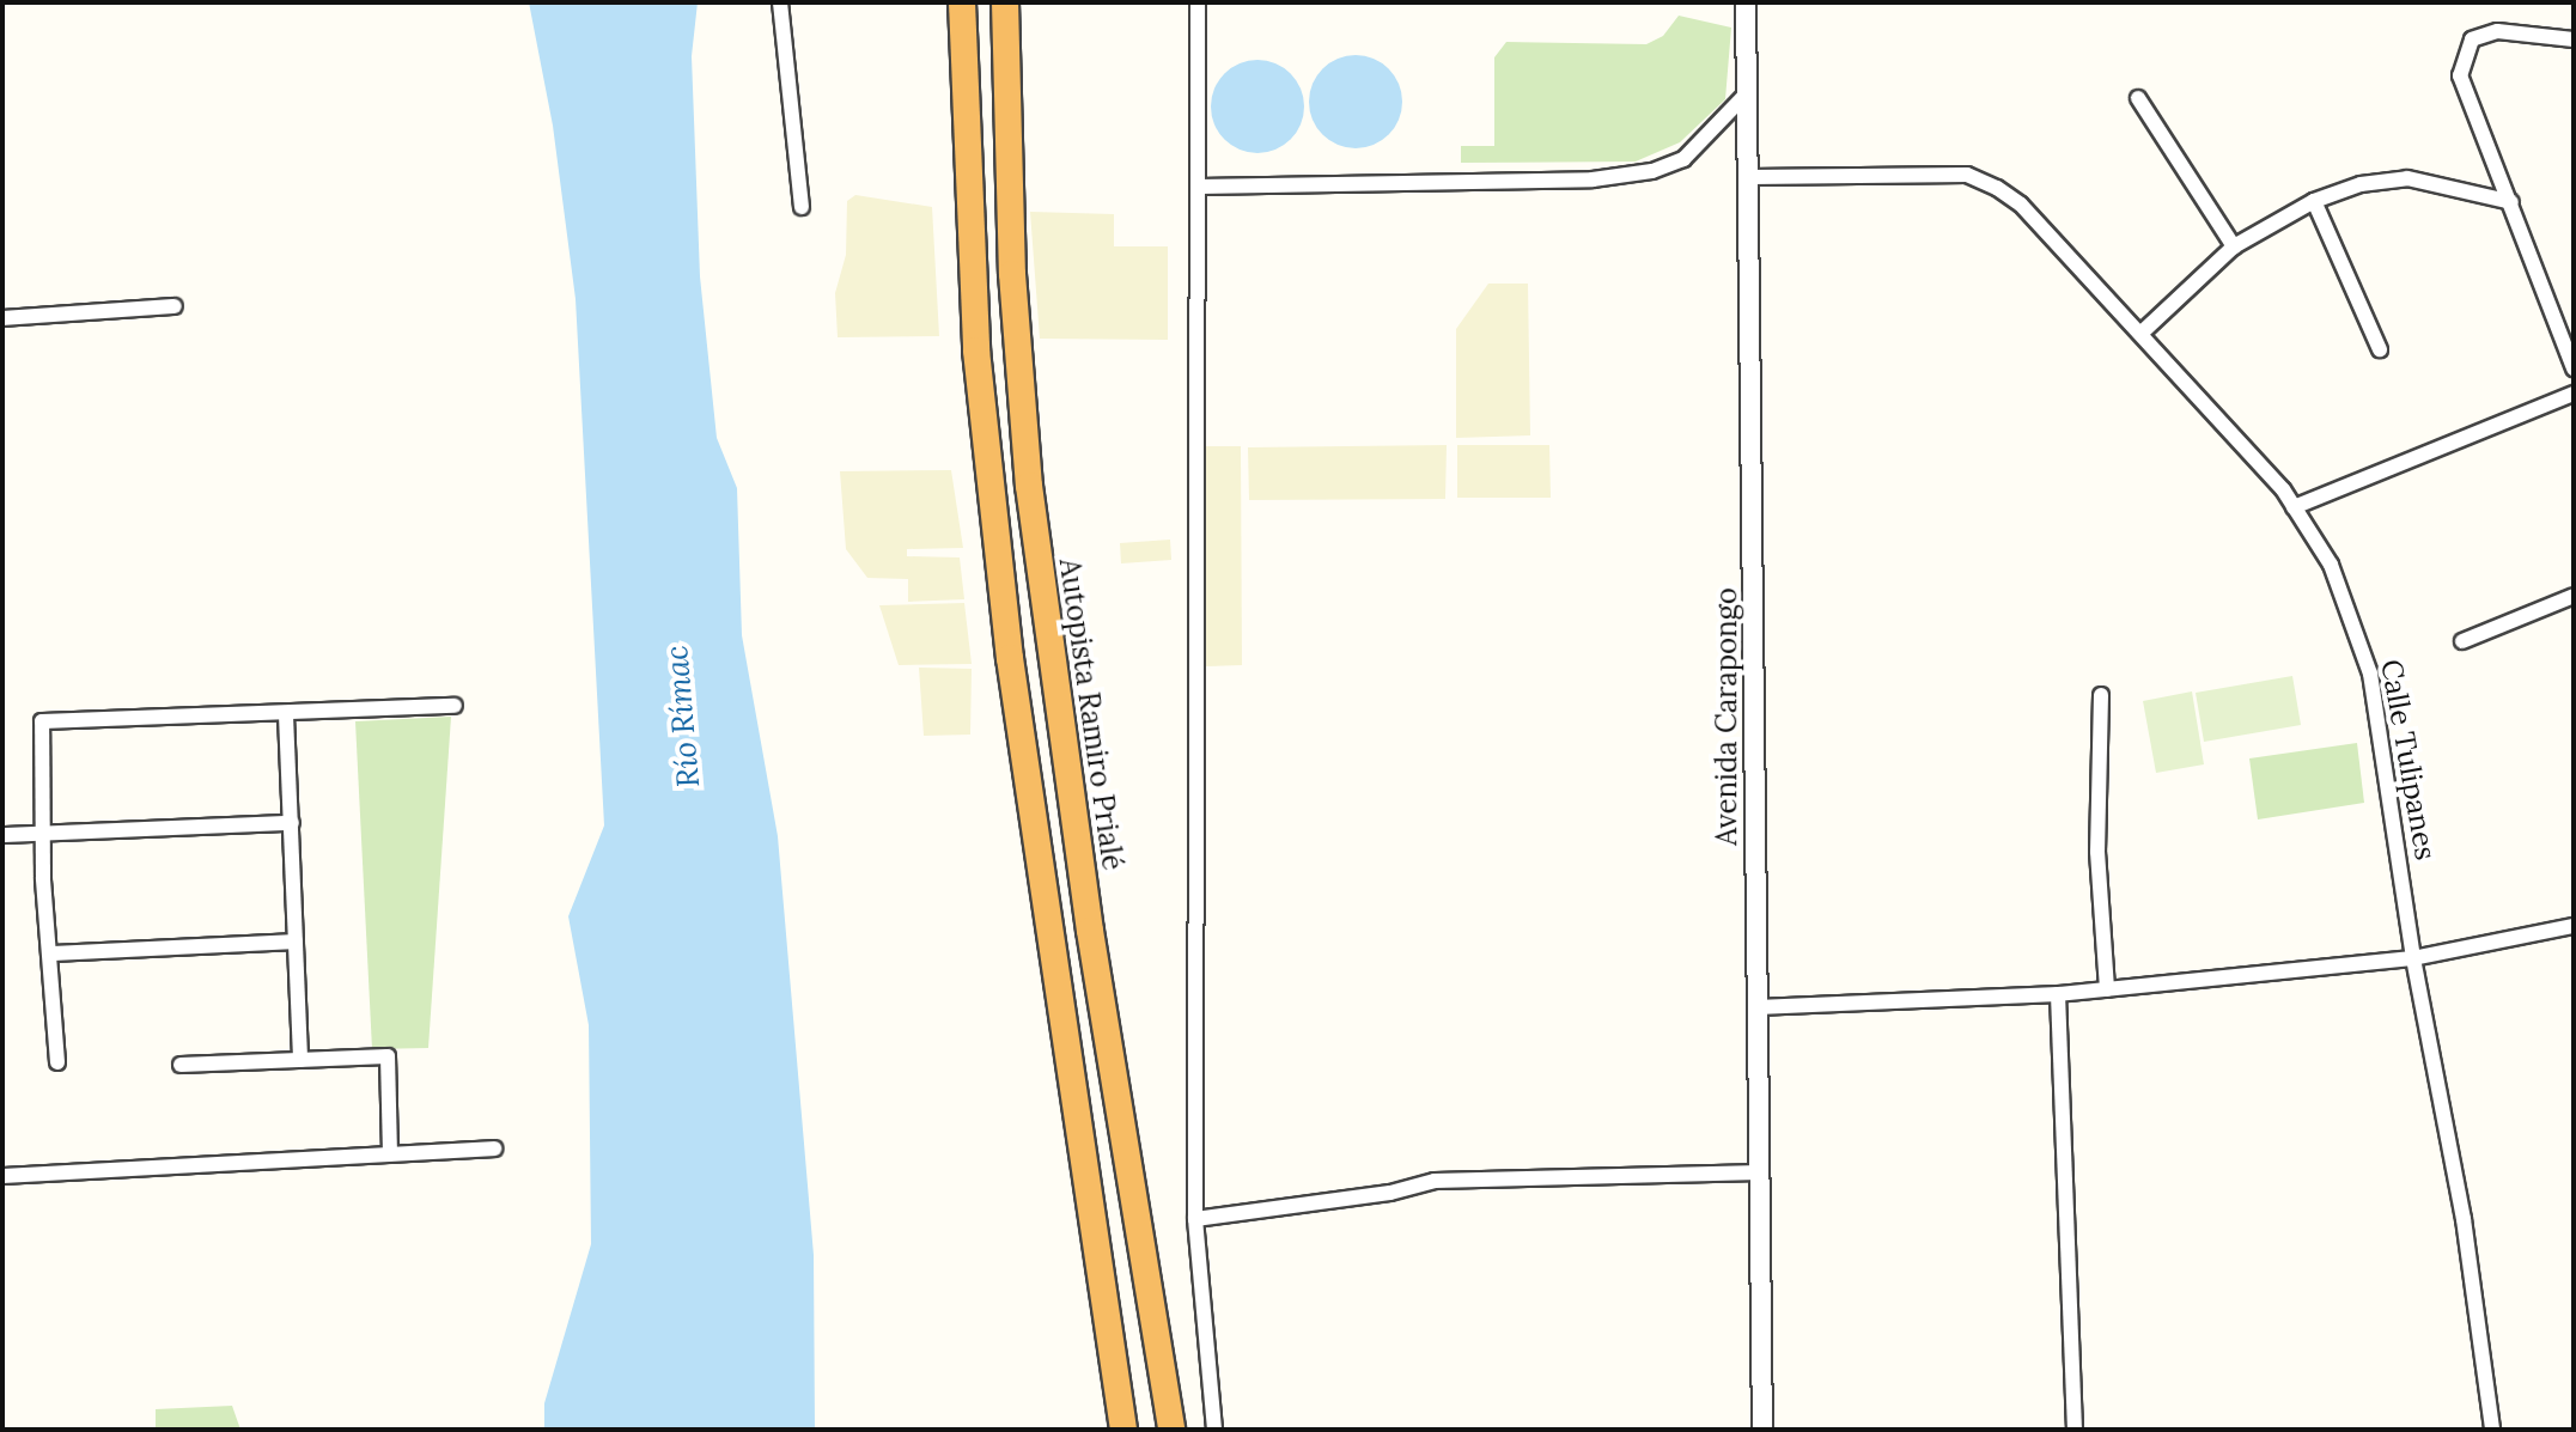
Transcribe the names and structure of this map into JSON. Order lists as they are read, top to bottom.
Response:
{
  "streets": {
    "highway": ["Autopista Ramiro Prialé"],
    "street": ["Avenida Carapongo", "Calle Tulipanes"]
  },
  "crossings": [
    ["Avenida Carapongo", "Calle Tulipanes"]
  ],
  "water": ["Río Rímac"]
}
